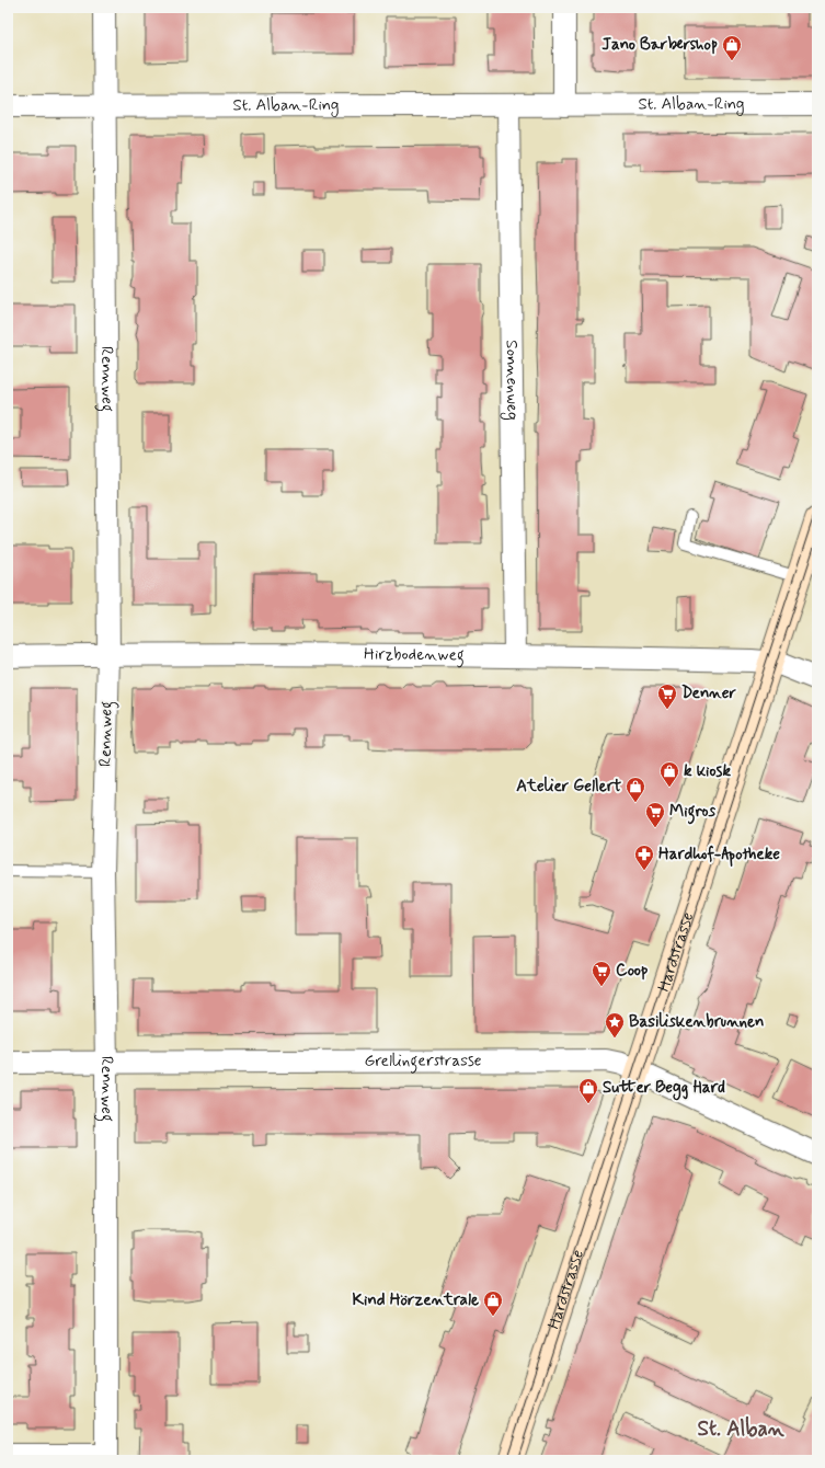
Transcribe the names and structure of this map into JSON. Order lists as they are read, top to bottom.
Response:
{
  "streets": {
    "street": [
      "St. Alban-Ring",
      "Rennweg",
      "Sonnenweg",
      "Hirzbodenweg",
      "Hardstrasse",
      "Grellingerstrasse"
    ]
  },
  "crossings": [
    ["St. Alban-Ring", "Rennweg"],
    ["St. Alban-Ring", "Sonnenweg"],
    ["Rennweg", "Hirzbodenweg"],
    ["Rennweg", "Grellingerstrasse"],
    ["Sonnenweg", "Hirzbodenweg"],
    ["Hirzbodenweg", "Hardstrasse"],
    ["Hardstrasse", "Grellingerstrasse"]
  ],
  "districts": ["St. Alban"],
  "places": {
    "shop": [
      "Jano Barbershop",
      "k kiosk",
      "Atelier Gellert",
      "Sutter Begg Hard",
      "Kind Hörzentrale"
    ],
    "supermarket": ["Denner", "Migros", "Coop"],
    "pharmacy": ["Hardhof-Apotheke"],
    "place": ["Basiliskenbrunnen"]
  }
}
